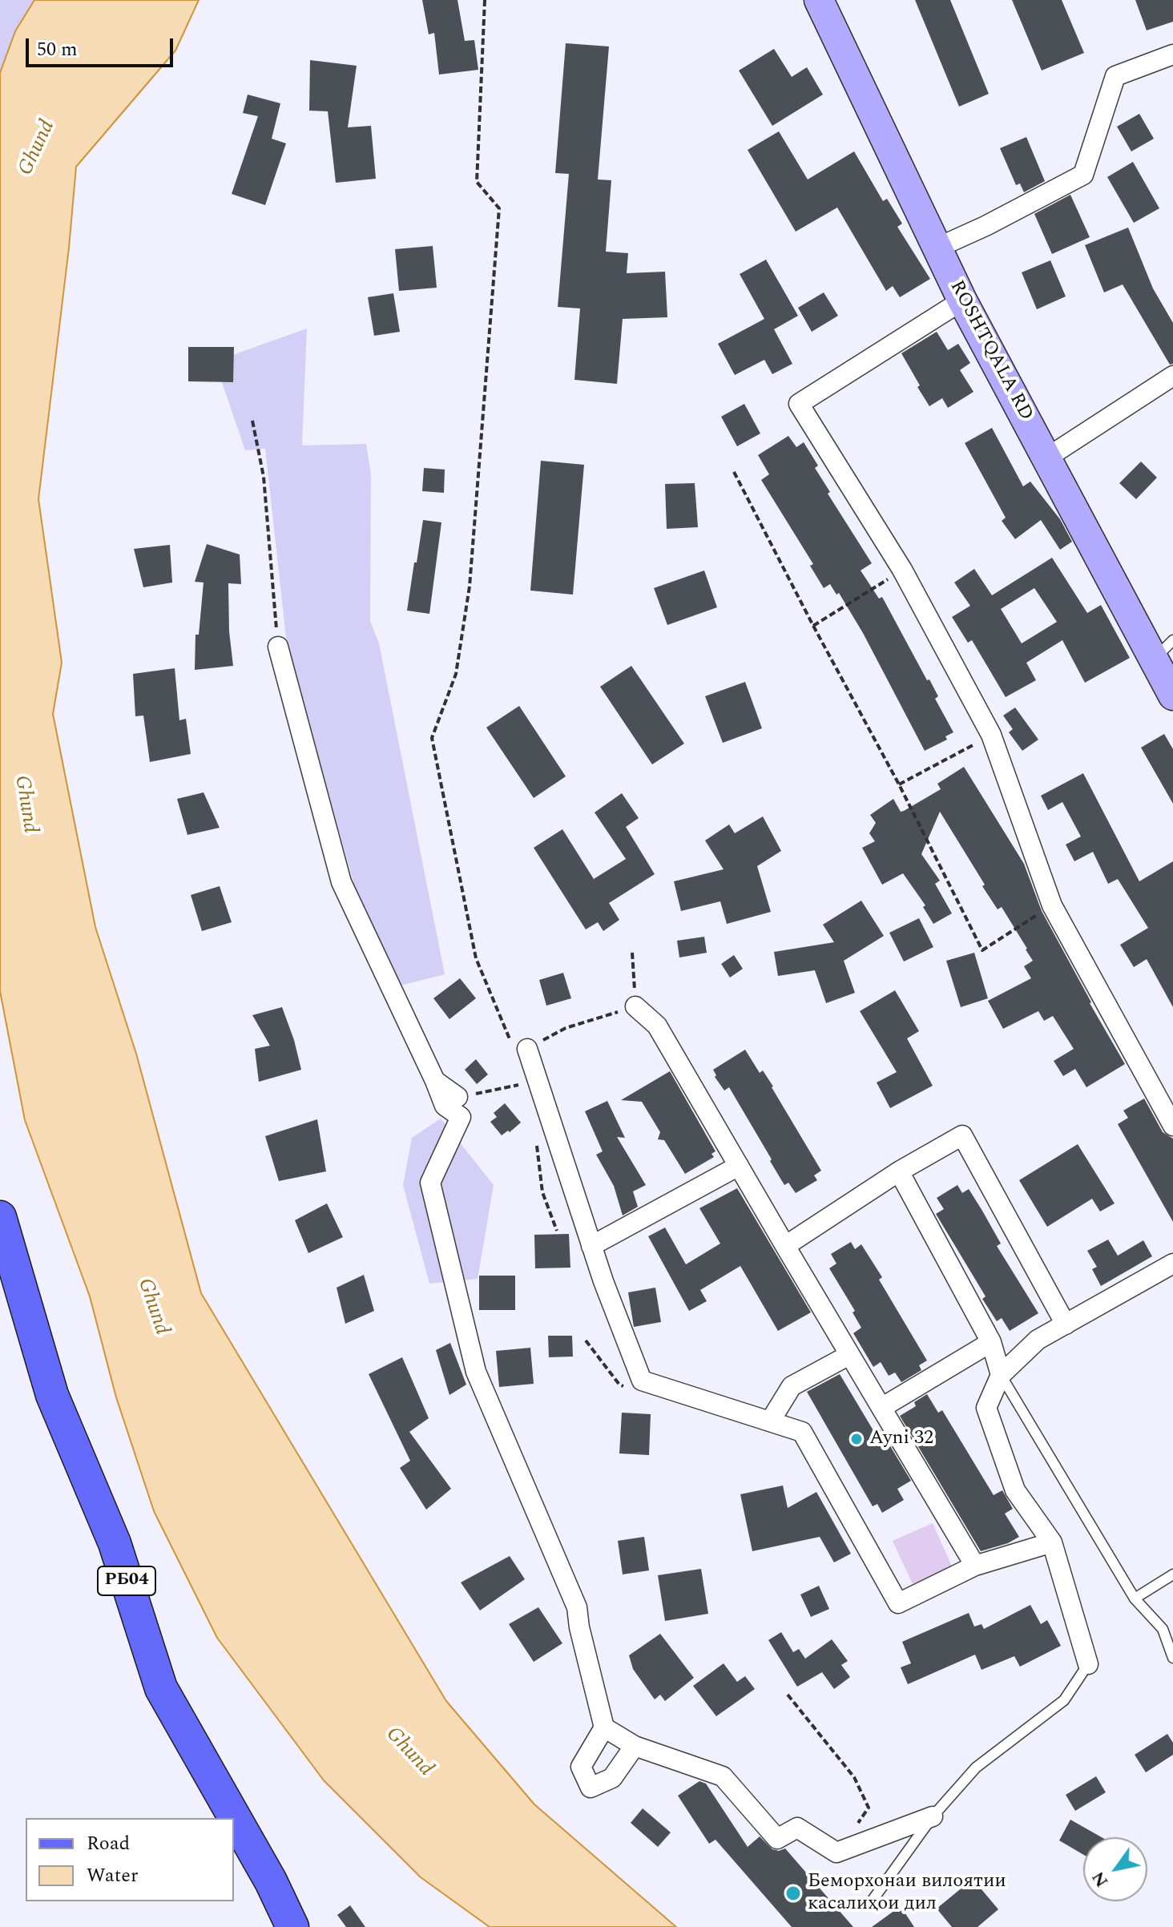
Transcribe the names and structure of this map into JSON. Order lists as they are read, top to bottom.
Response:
{
  "streets": {
    "main road": ["ROSHTQALA RD", "РБ04"]
  },
  "water": ["Ghund"],
  "places": ["Ayni 32", "Беморхонаи вилоятии касалиҳои дил"],
  "legend": ["Road", "Water"],
  "scale_bar": "50 m",
  "north": "bottom left"
}
